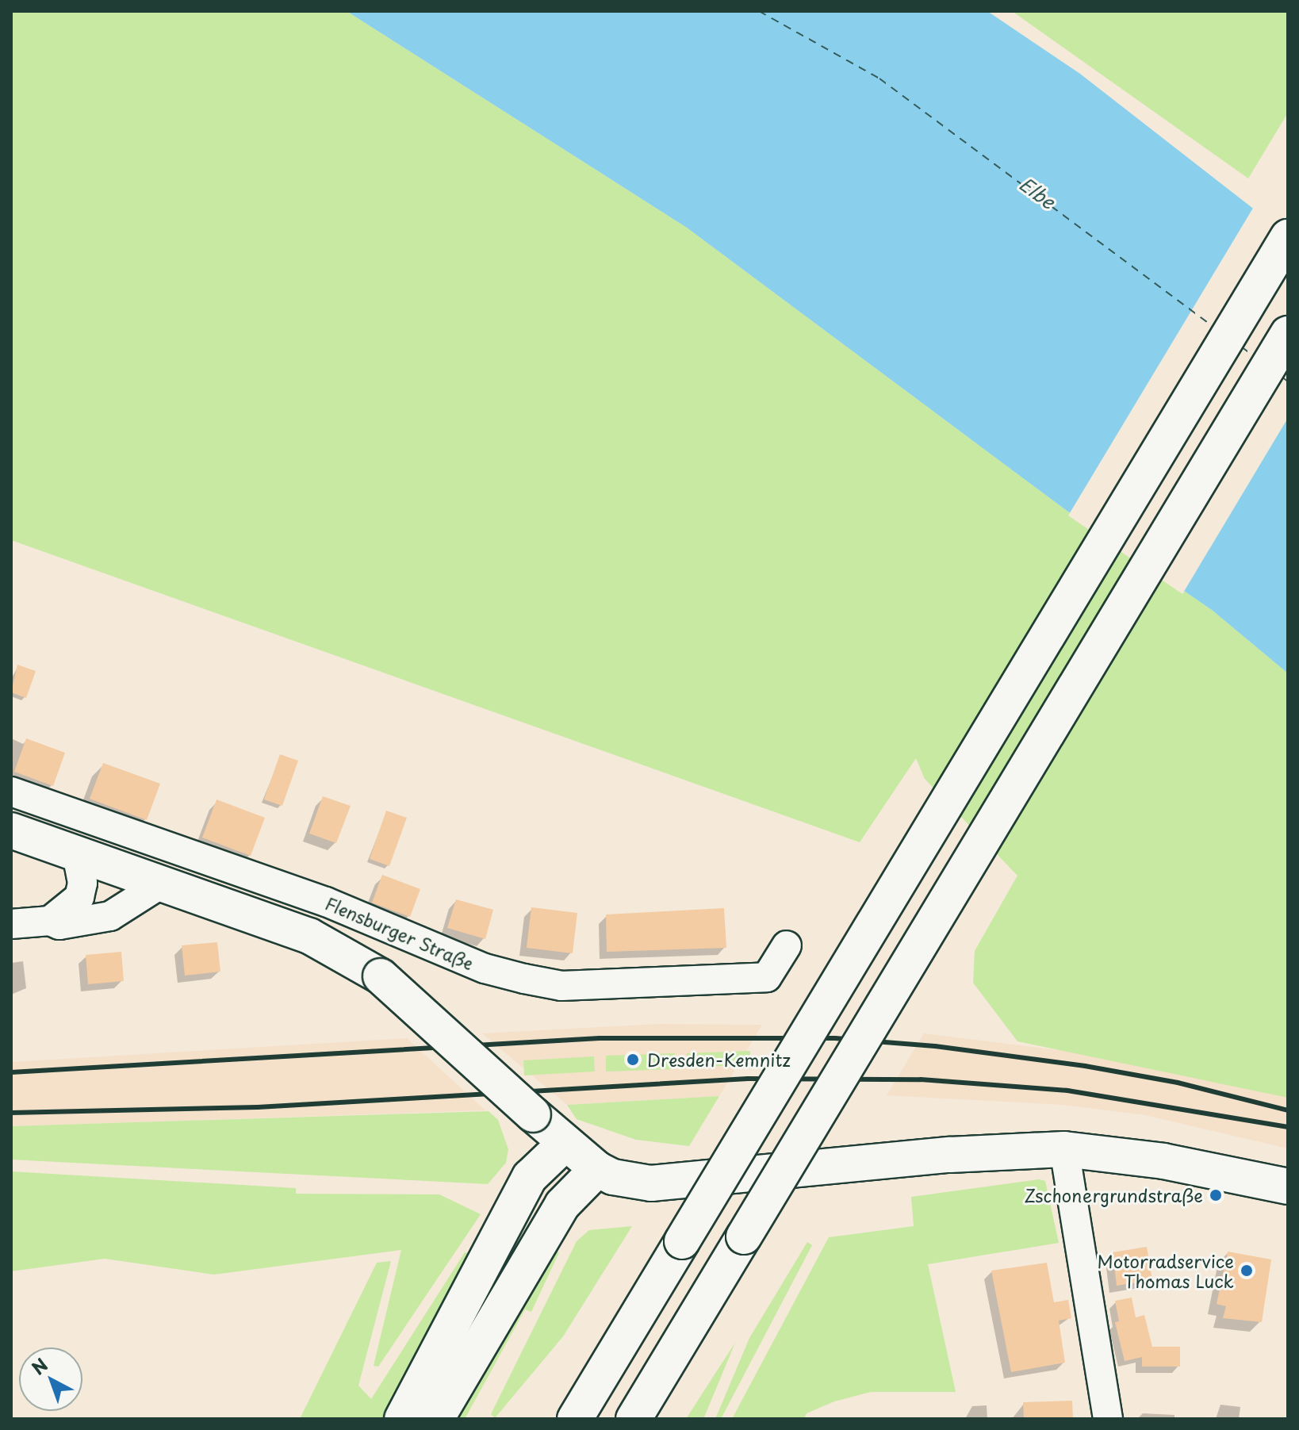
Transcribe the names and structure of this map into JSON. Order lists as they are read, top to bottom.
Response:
{
  "streets": {
    "street": ["Flensburger Straße"]
  },
  "water": ["Elbe"],
  "places": ["Dresden-Kemnitz", "Zschonergrundstraße", "Motorradservice Thomas Luck"],
  "north": "top left"
}
